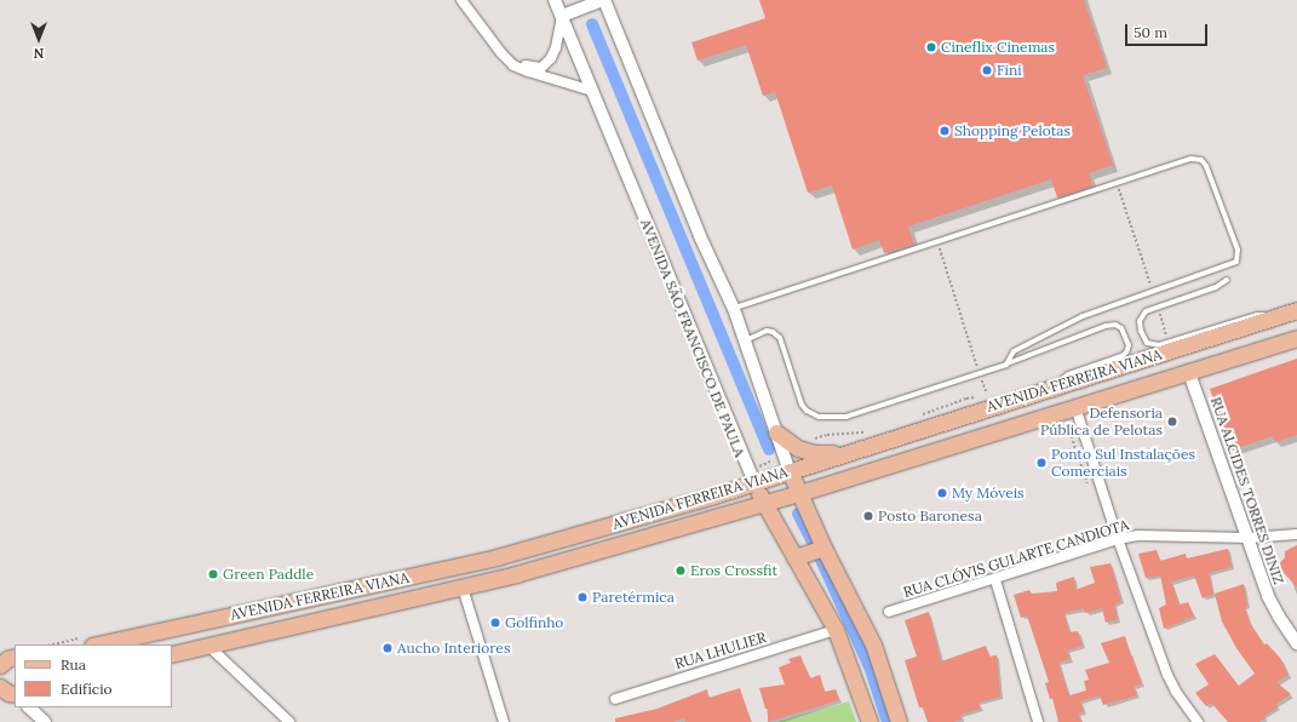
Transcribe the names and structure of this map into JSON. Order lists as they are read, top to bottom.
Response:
{
  "streets": {
    "main road": ["AVENIDA SÃO FRANCISCO DE PAULA", "AVENIDA FERREIRA VIANA"],
    "street": ["RUA ALCIDES TORRES DINIZ", "RUA CLÓVIS GULARTE CANDIOTA", "RUA LHULIER"]
  },
  "crossings": [
    ["AVENIDA SÃO FRANCISCO DE PAULA", "AVENIDA FERREIRA VIANA"],
    ["AVENIDA SÃO FRANCISCO DE PAULA", "RUA LHULIER"],
    ["AVENIDA FERREIRA VIANA", "RUA ALCIDES TORRES DINIZ"],
    ["RUA ALCIDES TORRES DINIZ", "RUA CLÓVIS GULARTE CANDIOTA"]
  ],
  "places": [
    "Cineflix Cinemas",
    "Fini",
    "Shopping Pelotas",
    "Defensoria Pública de Pelotas",
    "Ponto Sul Instalações Comerciais",
    "My Móveis",
    "Posto Baronesa",
    "Eros Crossfit",
    "Green Paddle",
    "Paretérmica",
    "Golfinho",
    "Aucho Interiores"
  ],
  "legend": ["Rua", "Edifício"],
  "scale_bar": "50 m",
  "north": "bottom"
}
